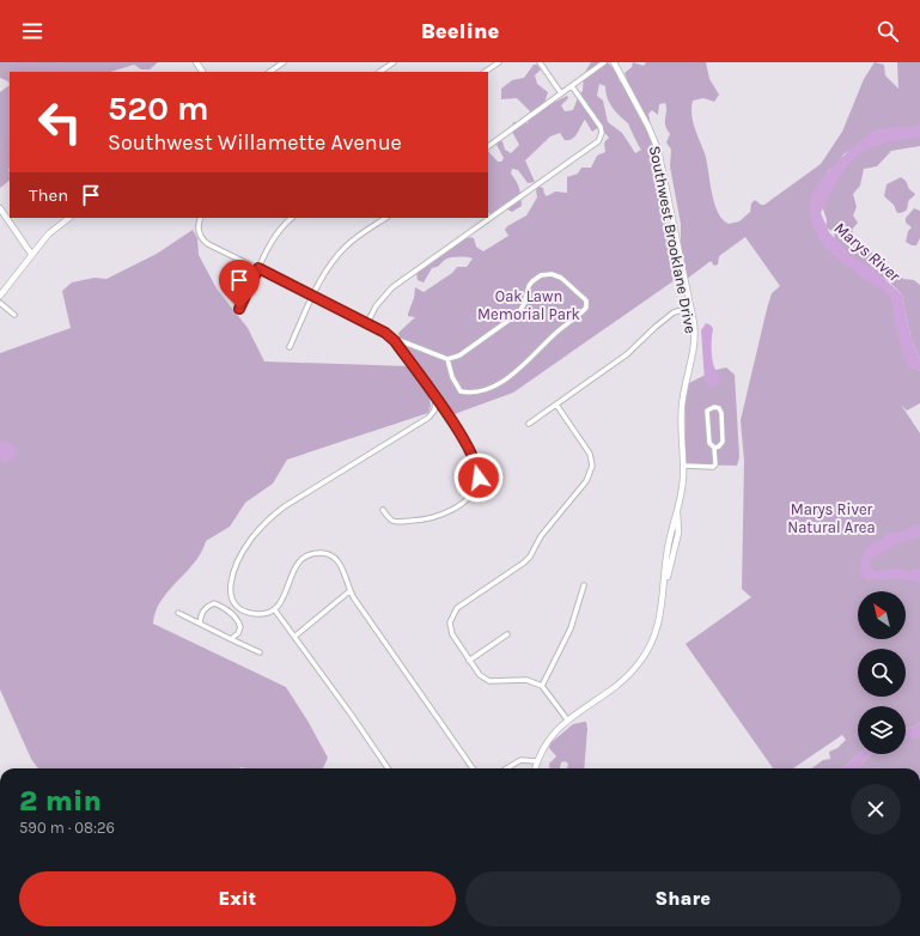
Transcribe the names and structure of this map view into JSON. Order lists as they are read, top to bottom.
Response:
{
  "streets": {
    "street": ["Southwest Brooklane Drive"]
  },
  "water": ["Marys River"],
  "parks": ["Oak Lawn Memorial Park", "Marys River Natural Area"],
  "north": "top left",
  "page": {
    "header": "Beeline",
    "turn": ["520 m", "Southwest Willamette Avenue"],
    "then": "Then",
    "heading": ["2 min", "590 m · 08:26"],
    "buttons": ["Exit", "Share"]
  }
}
